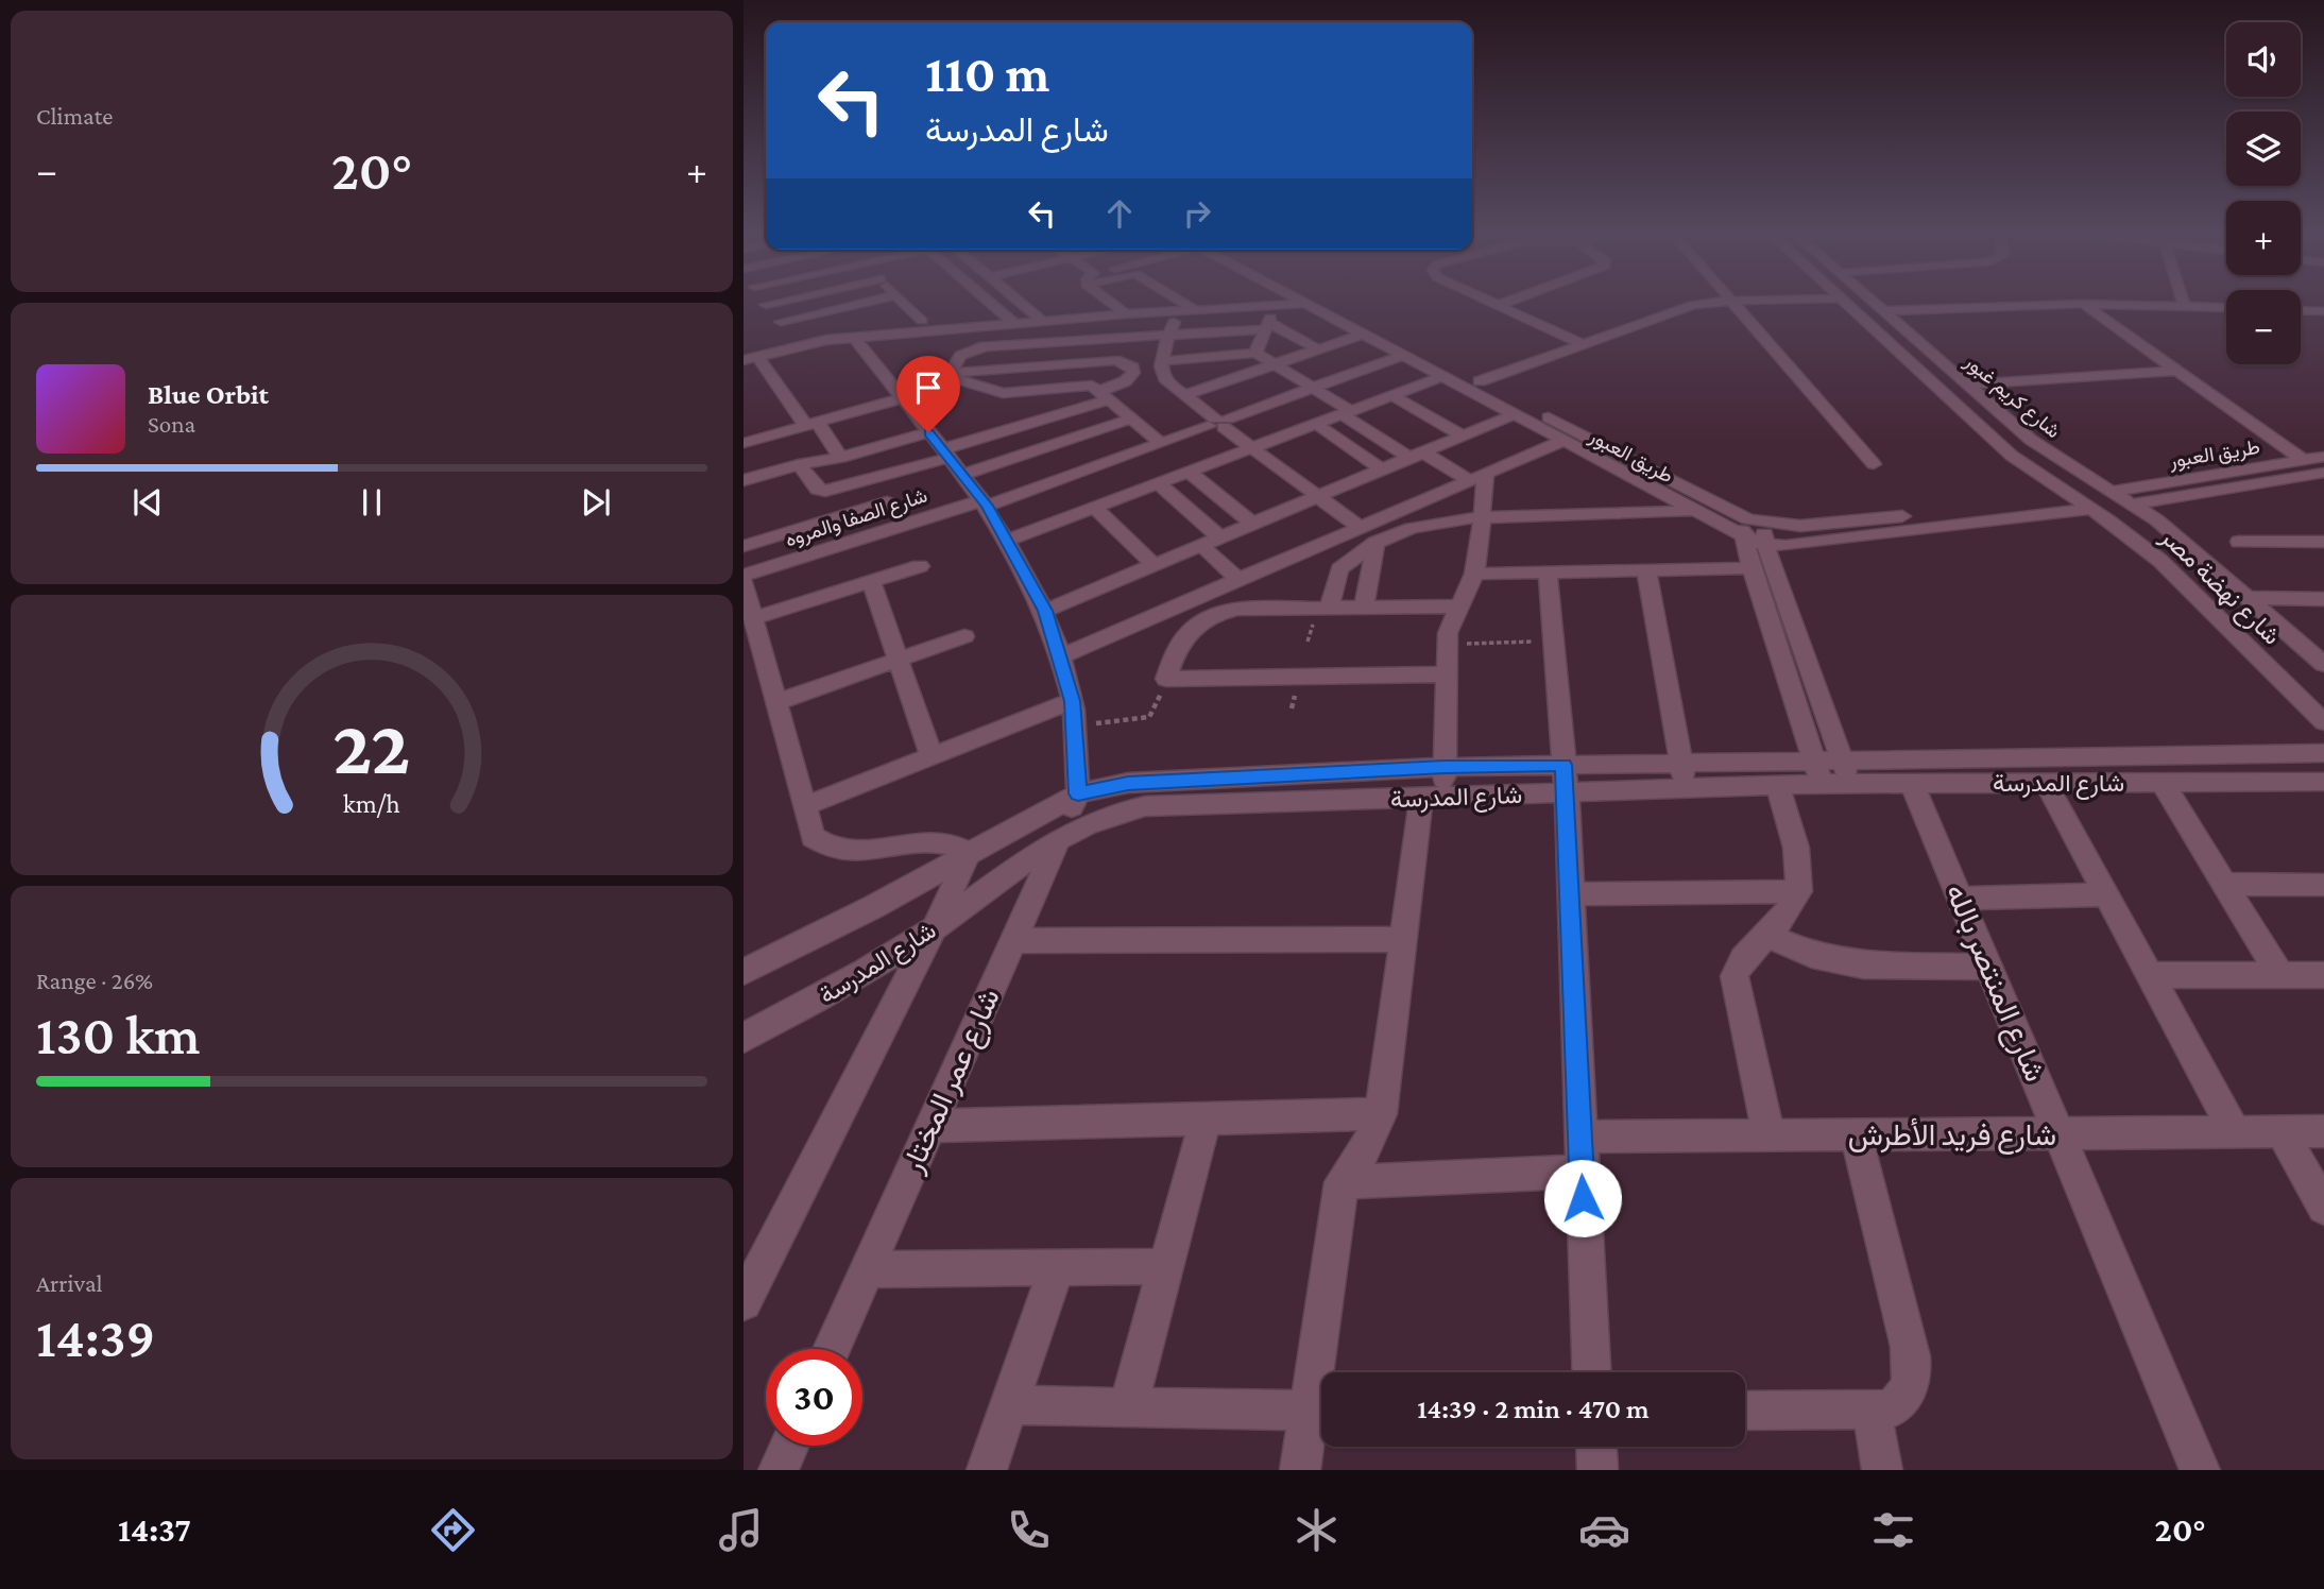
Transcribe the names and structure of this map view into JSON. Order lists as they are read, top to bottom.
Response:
{
  "streets": {
    "street": [
      "شارع كريم غبور",
      "طريق العبور",
      "شارع الصفا والمروه",
      "شارع نهضة مصر",
      "شارع المدرسة",
      "شارع المنتصر بالله",
      "شارع عمر المختار",
      "شارع فريد الأطرش"
    ]
  },
  "crossings": [
    ["شارع كريم غبور", "طريق العبور"],
    ["شارع كريم غبور", "شارع نهضة مصر"],
    ["طريق العبور", "شارع الصفا والمروه"],
    ["طريق العبور", "شارع نهضة مصر"],
    ["شارع المدرسة", "شارع المنتصر بالله"],
    ["شارع المدرسة", "شارع عمر المختار"],
    ["شارع المنتصر بالله", "شارع فريد الأطرش"]
  ],
  "page": {
    "tile": [
      "Climate",
      ["Range · 26%", "130 km"],
      ["Arrival", "14:39"]
    ],
    "map_buttons": ["+", "−"],
    "turn": ["110 m", "شارع المدرسة"],
    "heat": ["−", "20°", "+"],
    "song": ["Blue Orbit", "Sona"],
    "limit": "30",
    "trip": "14:39 · 2 min · 470 m",
    "tabs": ["14:37", "20°"],
    "gauge": ["22", "km/h"]
  }
}
